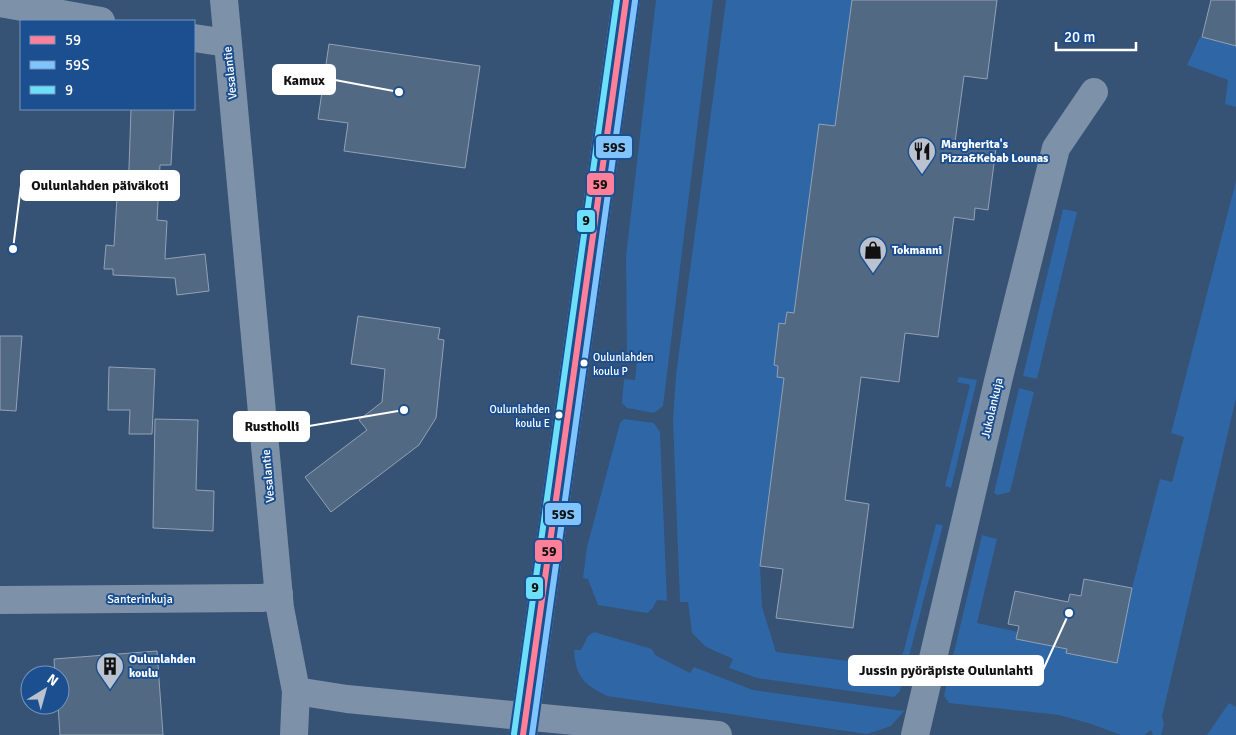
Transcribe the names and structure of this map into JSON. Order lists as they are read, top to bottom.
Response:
{
  "streets": {
    "street": ["Vesalantie", "Jukolankuja", "Santerinkuja"]
  },
  "crossings": [
    ["Vesalantie", "Santerinkuja"]
  ],
  "places": {
    "other": [
      "Kamux",
      "Oulunlahden päiväkoti",
      "Oulunlahden koulu P",
      "Rustholli",
      "Oulunlahden koulu E",
      "Jussin pyöräpiste Oulunlahti"
    ],
    "restaurant": ["Margherita's Pizza&Kebab Lounas"],
    "shop": ["Tokmanni"],
    "building": ["Oulunlahden koulu"]
  },
  "lines": ["transit line 59", "transit line 9", "transit line 59S"],
  "legend": ["59", "59S", "9"],
  "scale_bar": "20 m",
  "north": "top right"
}
